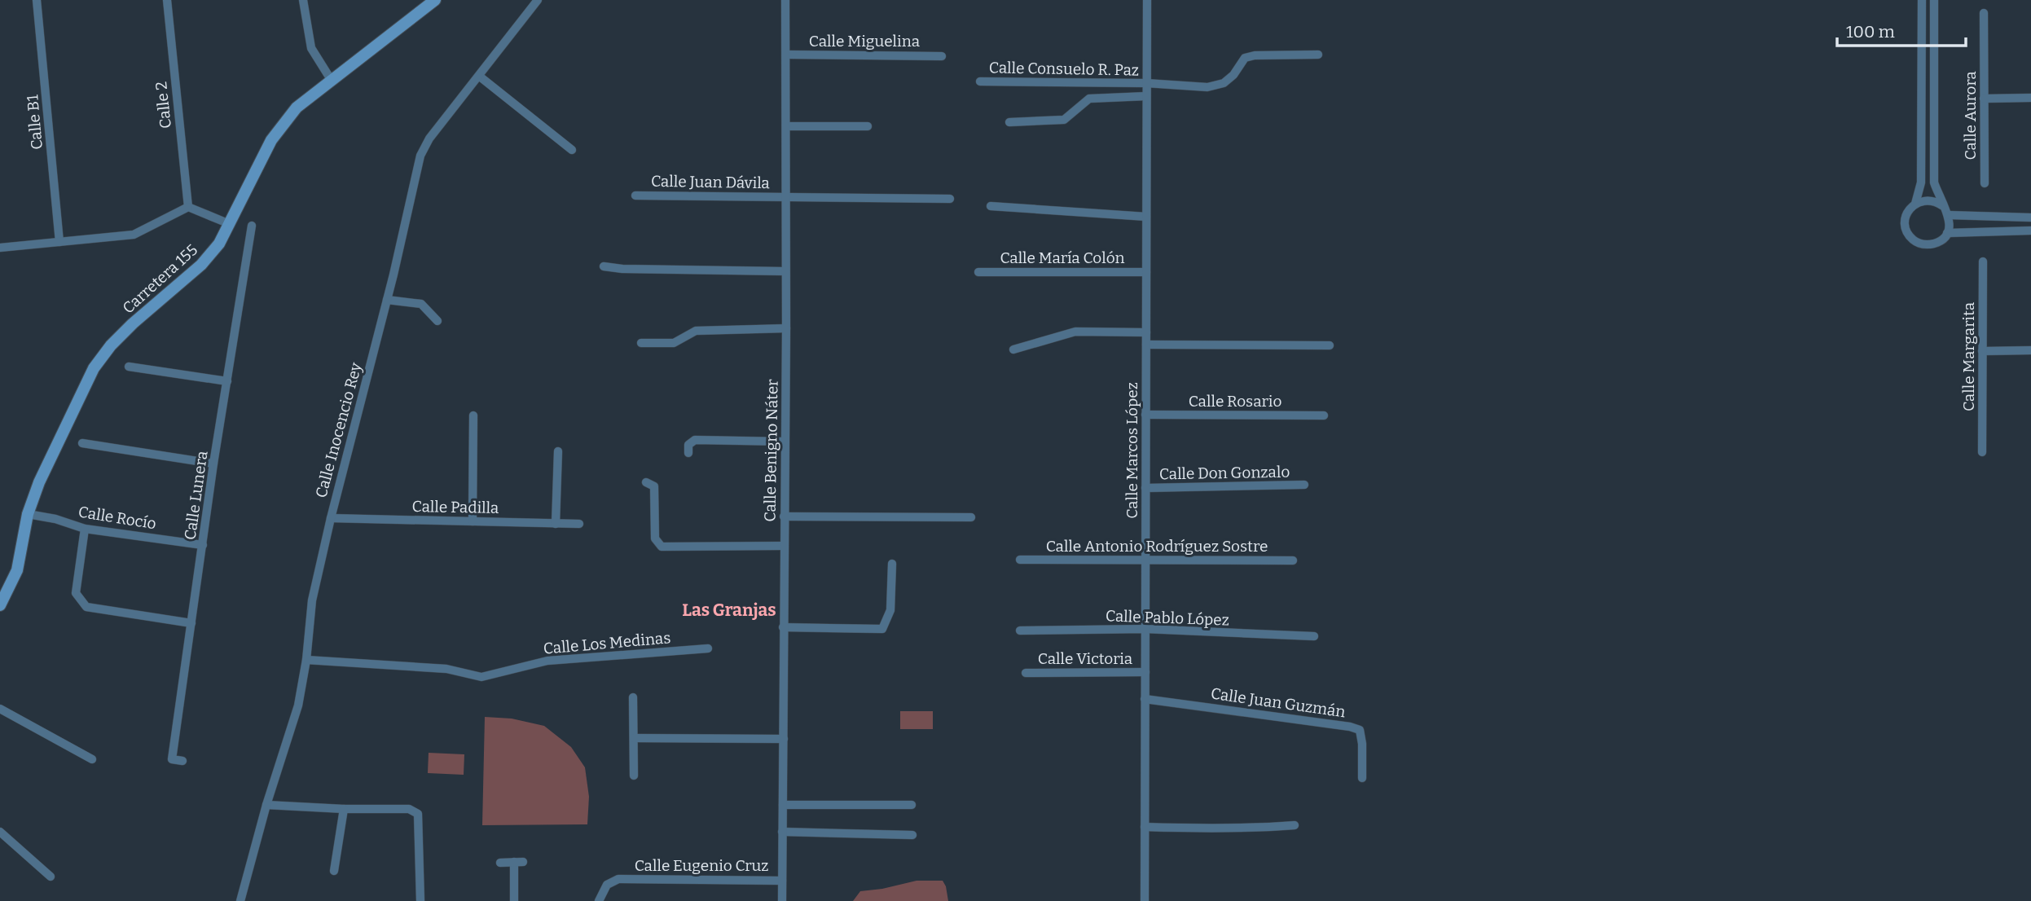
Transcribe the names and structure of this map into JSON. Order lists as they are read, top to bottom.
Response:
{
  "streets": {
    "street": [
      "Calle Miguelina",
      "Calle Consuelo R. Paz",
      "Calle 2",
      "Calle Aurora",
      "Calle B1",
      "Calle Juan Dávila",
      "Calle María Colón",
      "Carretera 155",
      "Calle Margarita",
      "Calle Rosario",
      "Calle Inocencio Rey",
      "Calle Benigno Náter",
      "Calle Marcos López",
      "Calle Don Gonzalo",
      "Calle Lunera",
      "Calle Padilla",
      "Calle Rocío",
      "Calle Antonio Rodríguez Sostre",
      "Calle Pablo López",
      "Calle Los Medinas",
      "Calle Victoria",
      "Calle Juan Guzmán",
      "Calle Eugenio Cruz"
    ]
  },
  "crossings": [
    ["Calle Miguelina", "Calle Benigno Náter"],
    ["Calle Consuelo R. Paz", "Calle Marcos López"],
    ["Calle Juan Dávila", "Calle Benigno Náter"],
    ["Calle María Colón", "Calle Marcos López"],
    ["Carretera 155", "Calle Rocío"],
    ["Calle Rosario", "Calle Marcos López"],
    ["Calle Inocencio Rey", "Calle Padilla"],
    ["Calle Inocencio Rey", "Calle Los Medinas"],
    ["Calle Benigno Náter", "Calle Eugenio Cruz"],
    ["Calle Marcos López", "Calle Don Gonzalo"],
    ["Calle Marcos López", "Calle Antonio Rodríguez Sostre"],
    ["Calle Marcos López", "Calle Pablo López"],
    ["Calle Marcos López", "Calle Victoria"],
    ["Calle Marcos López", "Calle Juan Guzmán"],
    ["Calle Lunera", "Calle Rocío"]
  ],
  "districts": ["Las Granjas"],
  "scale_bar": "100 m"
}
